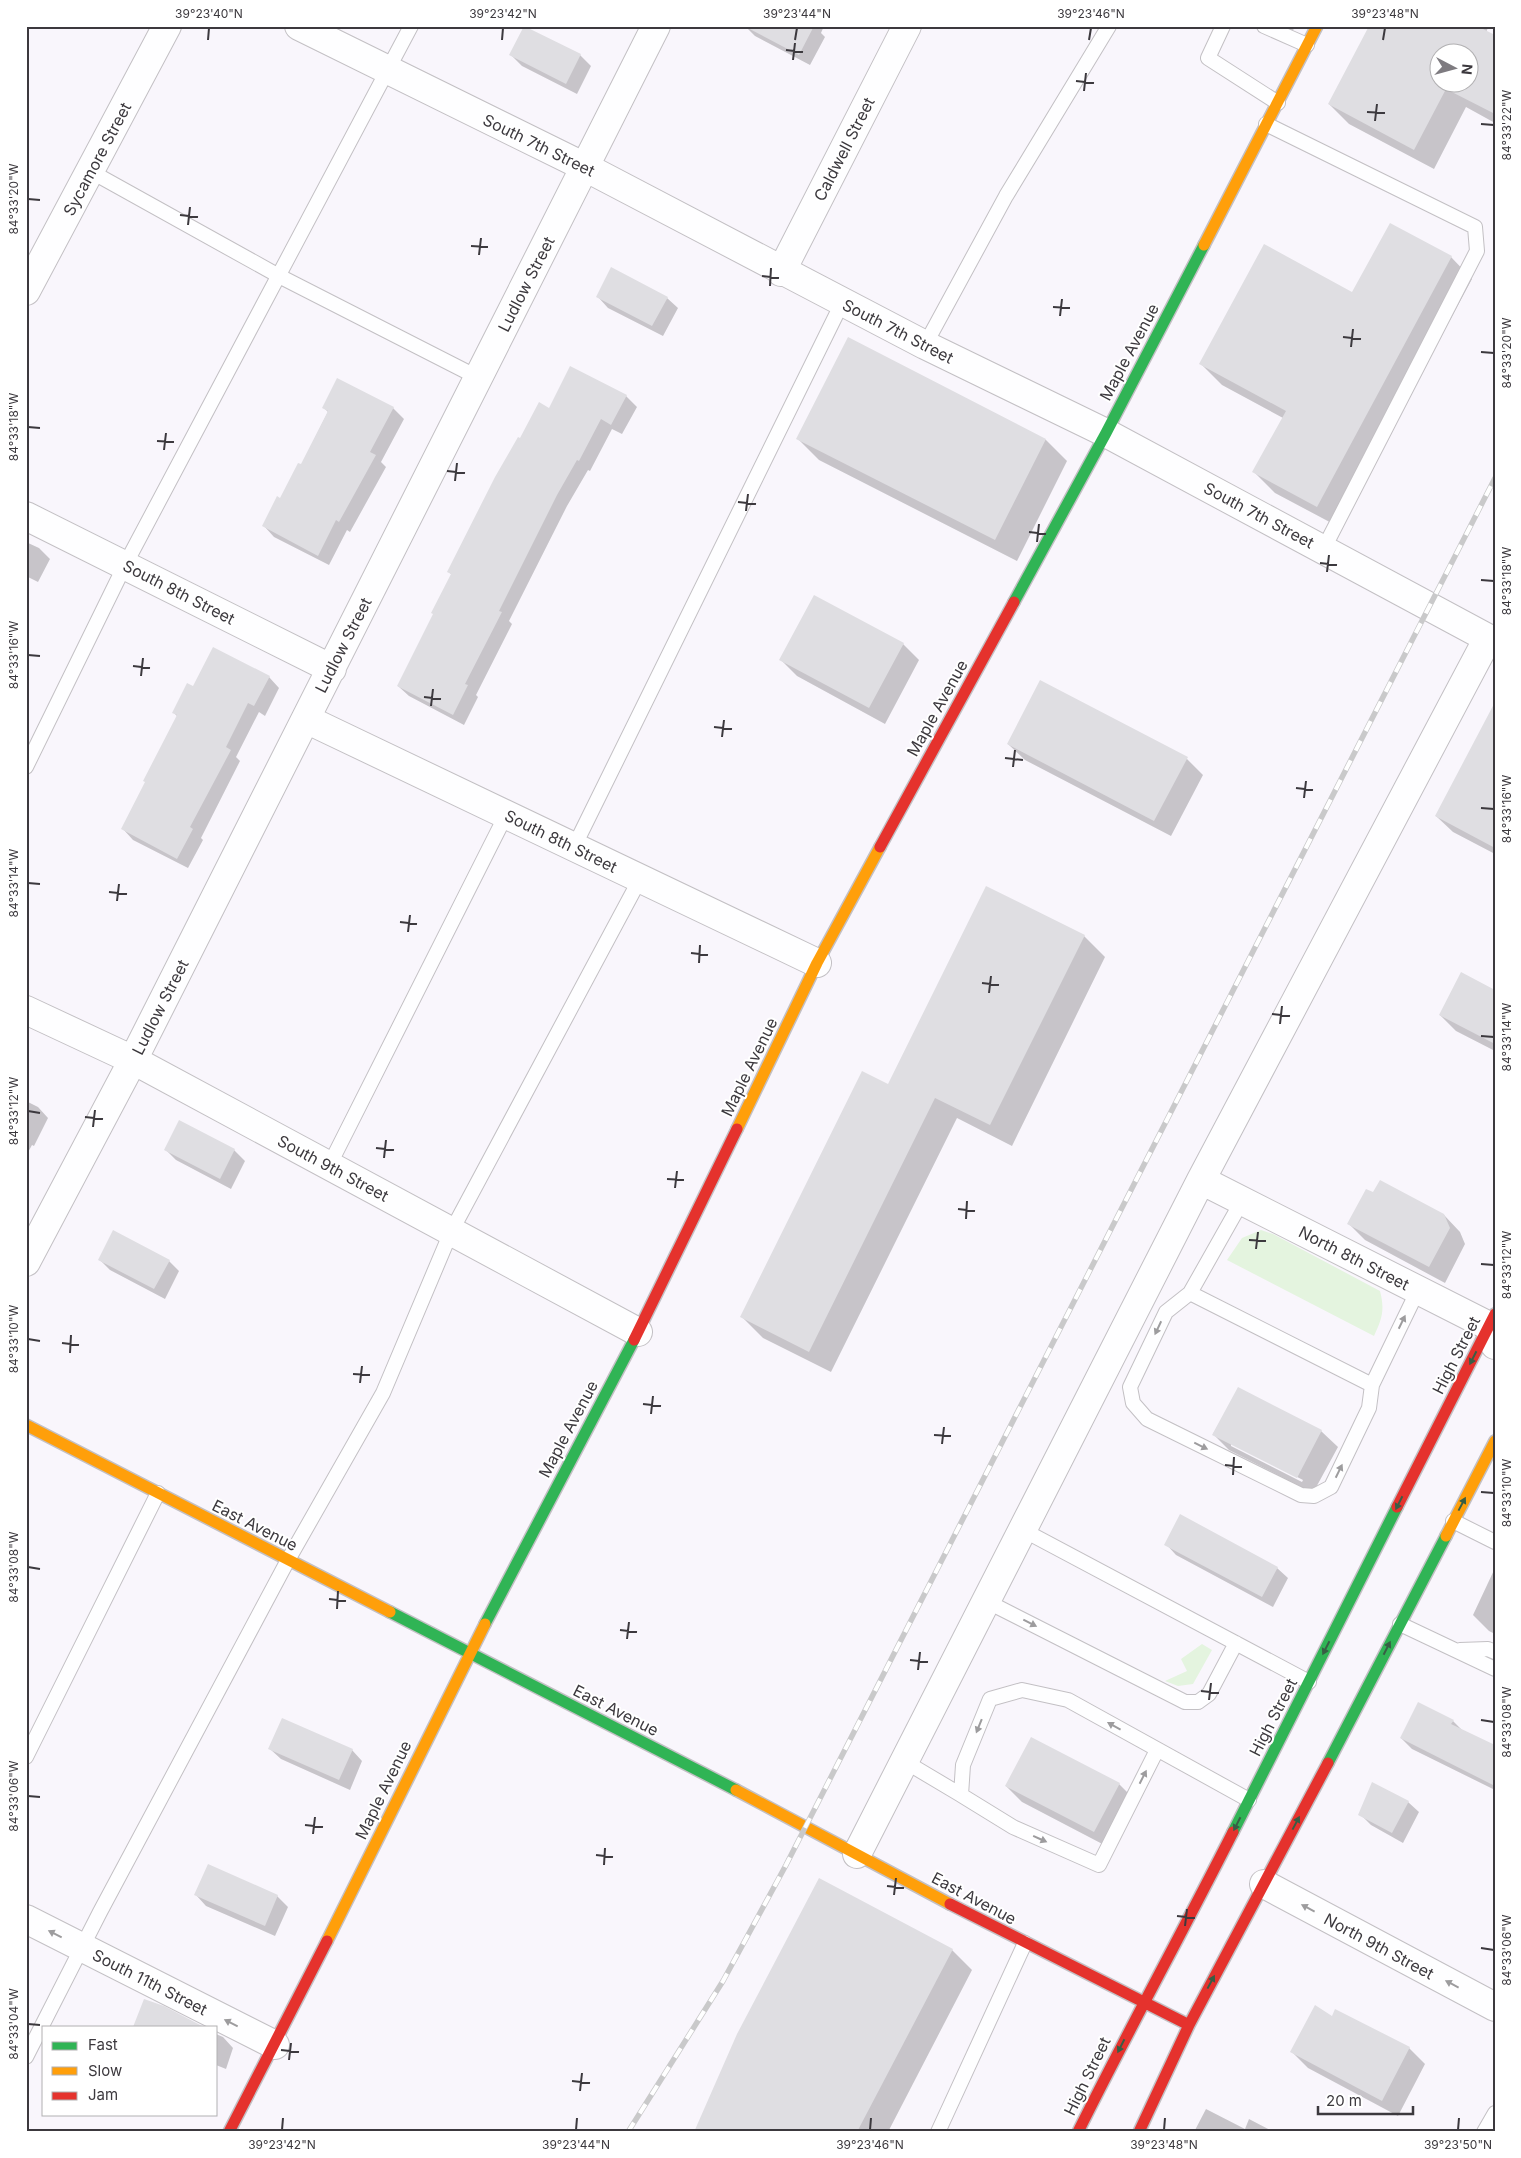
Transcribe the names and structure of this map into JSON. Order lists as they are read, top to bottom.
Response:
{
  "streets": {
    "main road": ["Maple Avenue", "High Street", "East Avenue"],
    "street": [
      "South 7th Street",
      "Caldwell Street",
      "Sycamore Street",
      "Ludlow Street",
      "South 8th Street",
      "South 9th Street",
      "North 8th Street",
      "North 9th Street",
      "South 11th Street"
    ]
  },
  "crossings": [
    ["South 7th Street", "Caldwell Street"],
    ["South 7th Street", "Ludlow Street"],
    ["South 7th Street", "Maple Avenue"],
    ["Ludlow Street", "South 8th Street"],
    ["Ludlow Street", "South 9th Street"],
    ["Maple Avenue", "South 8th Street"],
    ["Maple Avenue", "South 9th Street"],
    ["Maple Avenue", "East Avenue"],
    ["Maple Avenue", "South 11th Street"],
    ["North 8th Street", "High Street"],
    ["High Street", "East Avenue"]
  ],
  "one_way": ["North 9th Street", "South 11th Street"],
  "legend": ["Fast", "Slow", "Jam"],
  "scale_bar": "20 m",
  "north": "right",
  "coordinates": [
    "39°23'40\"N",
    "39°23'42\"N",
    "39°23'44\"N",
    "39°23'46\"N",
    "39°23'48\"N",
    "84°33'22\"W",
    "84°33'20\"W",
    "84°33'18\"W",
    "84°33'16\"W",
    "84°33'14\"W",
    "84°33'12\"W",
    "84°33'10\"W",
    "84°33'08\"W",
    "84°33'06\"W",
    "84°33'04\"W",
    "39°23'50\"N"
  ]
}
